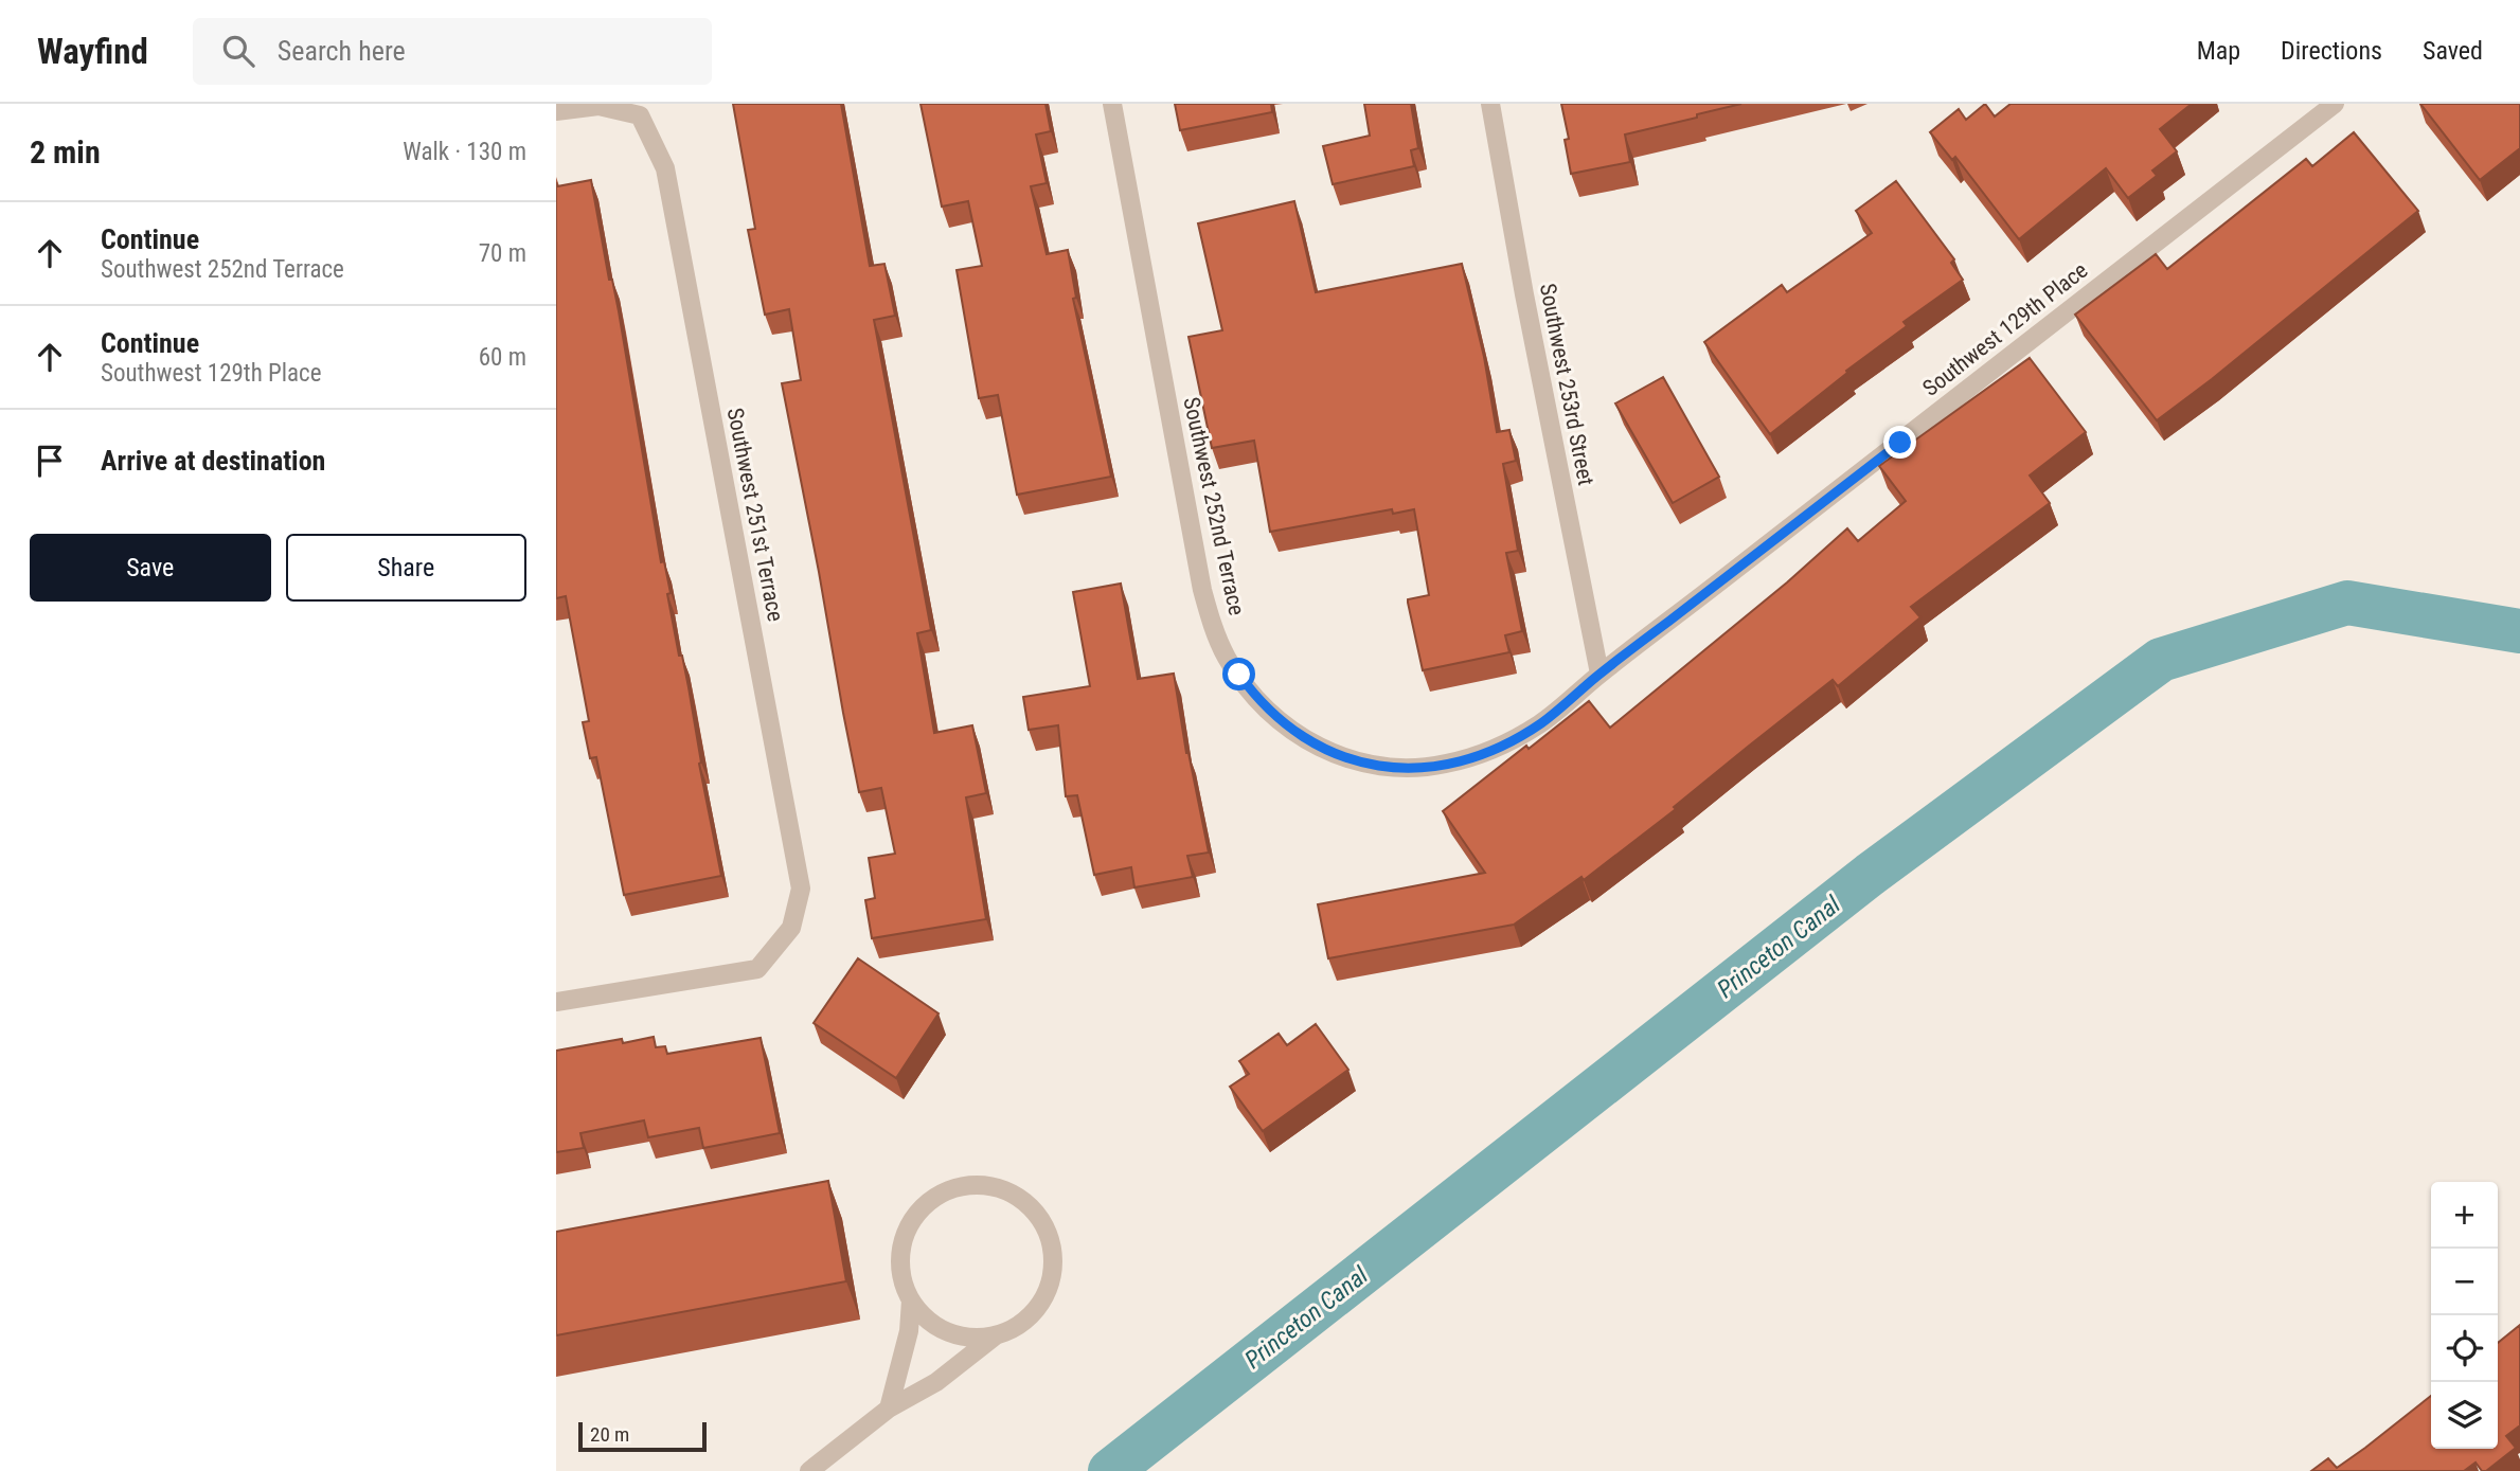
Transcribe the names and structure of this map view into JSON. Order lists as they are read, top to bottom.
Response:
{
  "streets": {
    "street": [
      "Southwest 129th Place",
      "Southwest 253rd Street",
      "Southwest 252nd Terrace",
      "Southwest 251st Terrace"
    ]
  },
  "crossings": [
    ["Southwest 129th Place", "Southwest 253rd Street"],
    ["Southwest 129th Place", "Southwest 252nd Terrace"],
    ["Southwest 253rd Street", "Southwest 252nd Terrace"]
  ],
  "water": ["Princeton Canal"],
  "scale_bar": "20 m",
  "page": {
    "header": "Wayfind",
    "search": "Search here",
    "nav": ["Map", "Directions", "Saved"],
    "heading": ["2 min", "Walk · 130 m"],
    "list": [
      ["Continue", "Southwest 252nd Terrace", "70 m"],
      ["Continue", "Southwest 129th Place", "60 m"],
      "Arrive at destination"
    ],
    "buttons": ["Save", "Share"],
    "map_buttons": ["+", "−"],
    "scale": "20 m"
  }
}
